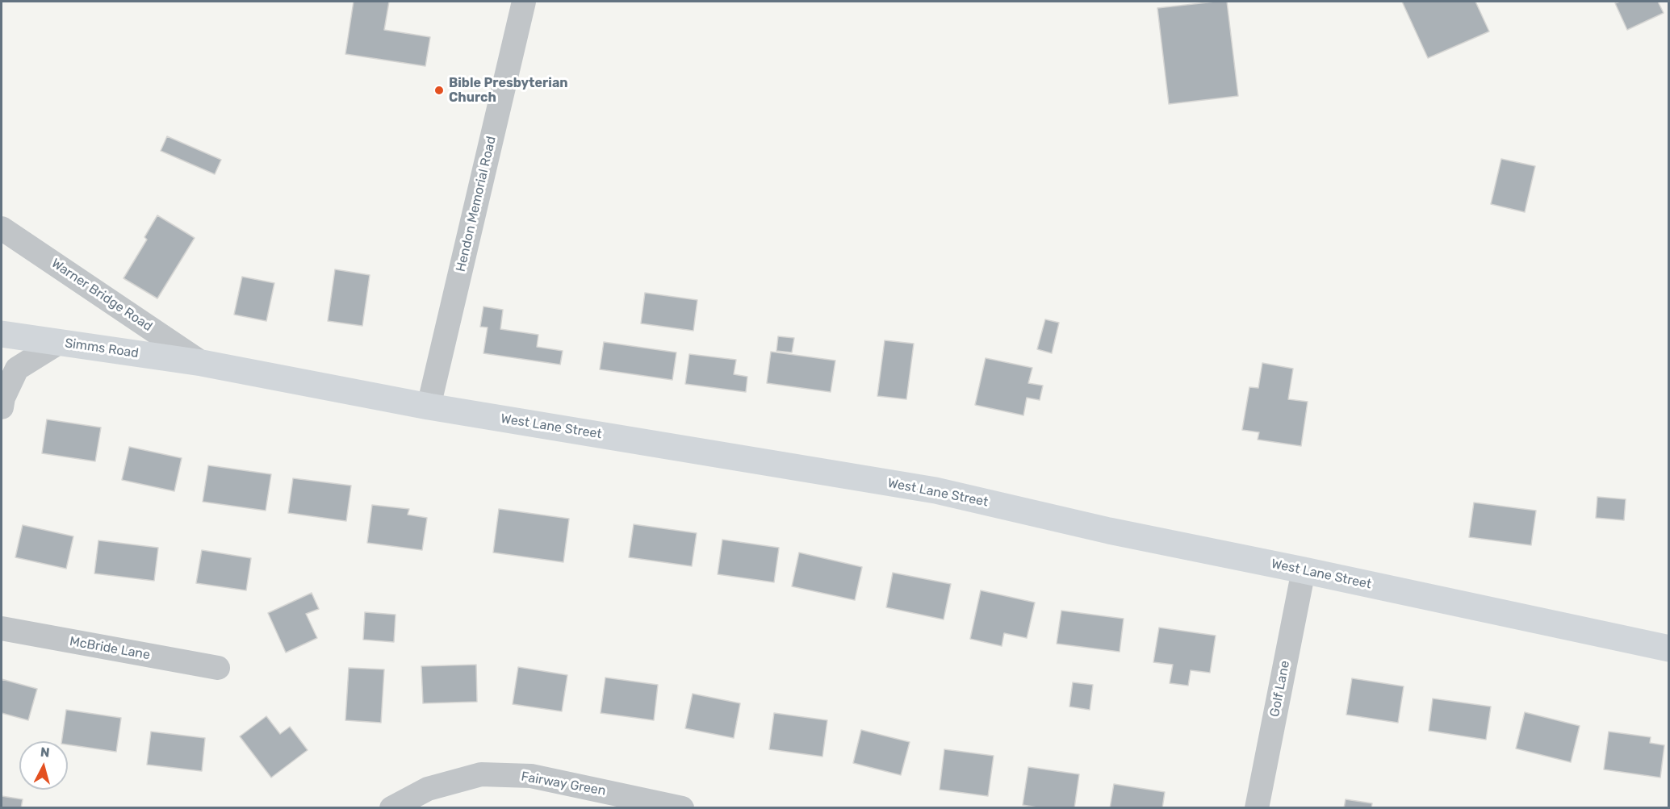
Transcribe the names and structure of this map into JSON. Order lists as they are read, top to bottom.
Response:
{
  "streets": {
    "street": [
      "Hendon Memorial Road",
      "Warner Bridge Road",
      "Simms Road",
      "West Lane Street",
      "McBride Lane",
      "Golf Lane",
      "Fairway Green"
    ]
  },
  "crossings": [
    ["Hendon Memorial Road", "West Lane Street"],
    ["Warner Bridge Road", "Simms Road"],
    ["Warner Bridge Road", "West Lane Street"],
    ["Simms Road", "West Lane Street"],
    ["West Lane Street", "Golf Lane"]
  ],
  "places": ["Bible Presbyterian Church"],
  "north": "top"
}
